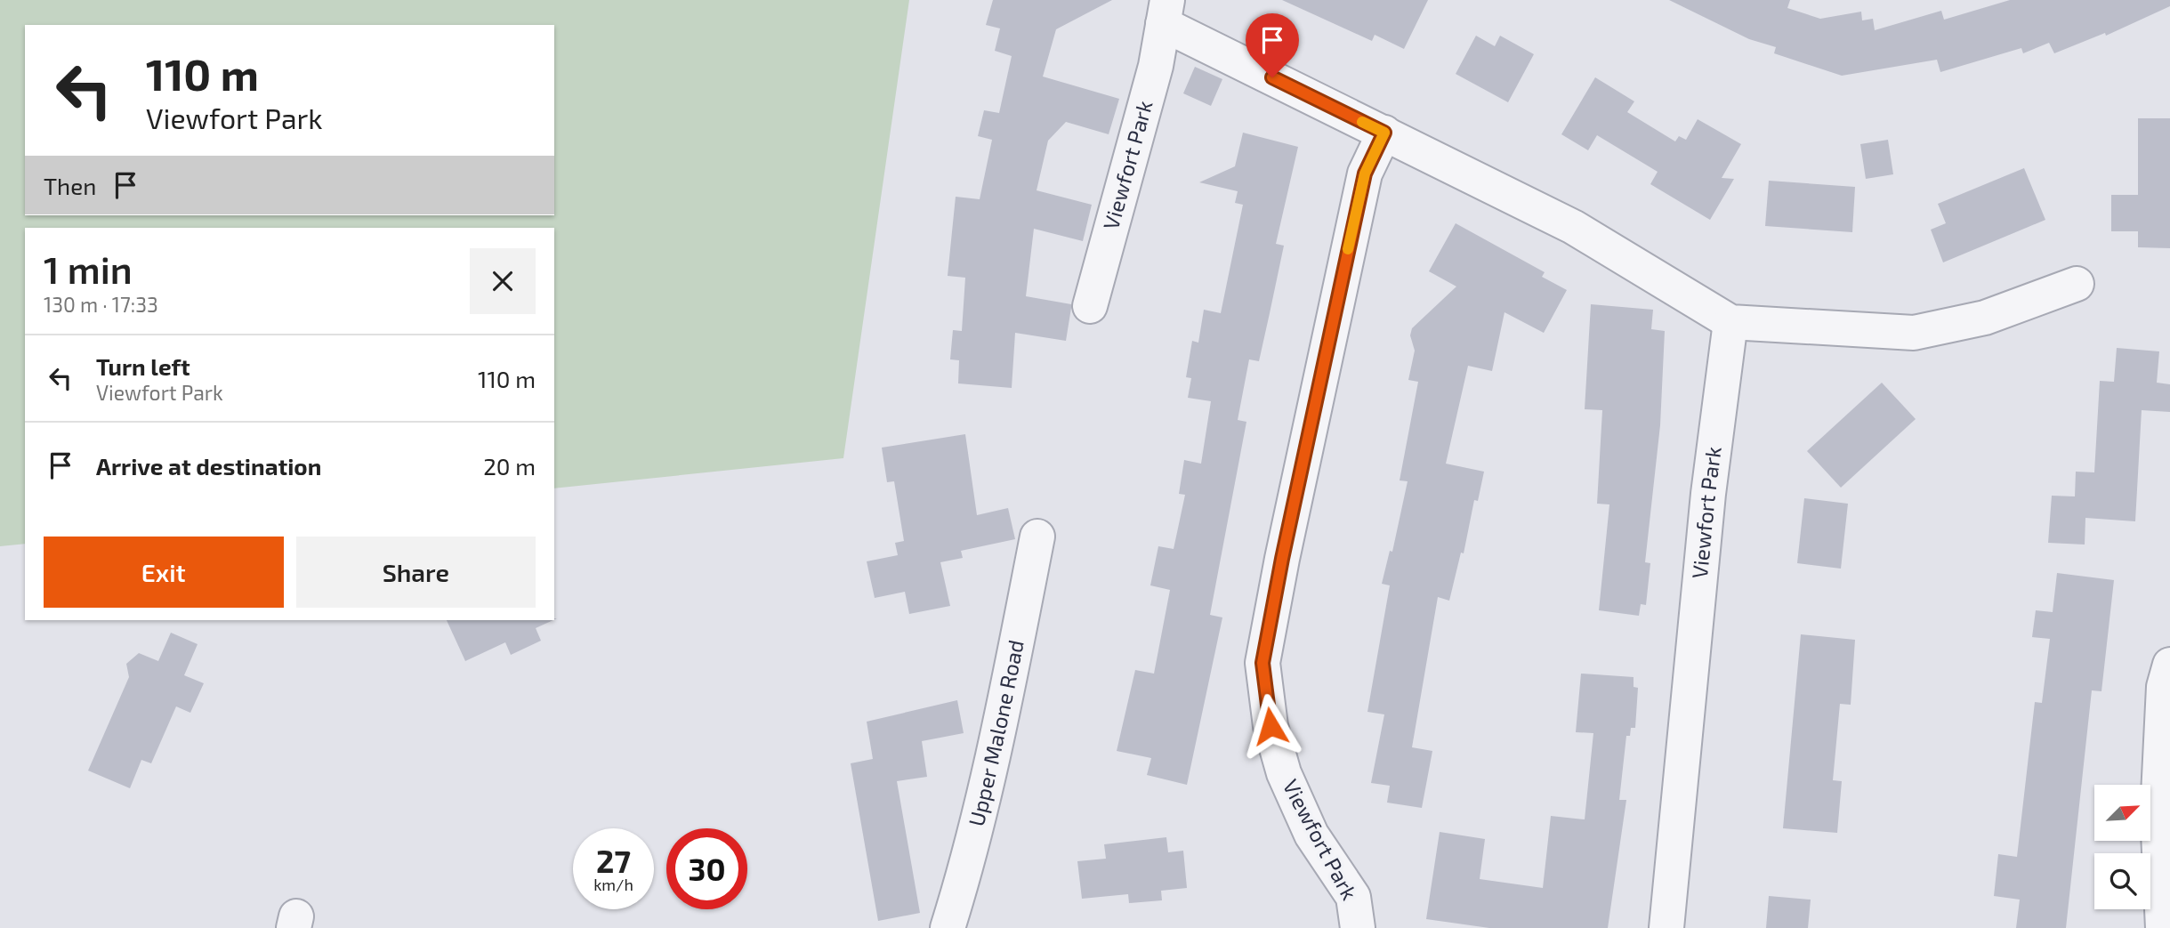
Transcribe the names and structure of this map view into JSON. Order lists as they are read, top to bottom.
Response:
{
  "streets": {
    "street": ["Viewfort Park", "Upper Malone Road"]
  },
  "north": "top right",
  "page": {
    "turn": ["110 m", "Viewfort Park"],
    "then": "Then",
    "heading": ["1 min", "130 m · 17:33"],
    "list": [
      {
        "name": "Turn left",
        "note": "Viewfort Park",
        "value": "110 m"
      },
      {
        "name": "Arrive at destination",
        "value": "20 m"
      }
    ],
    "buttons": ["Exit", "Share"],
    "speed": "27 km/h",
    "limit": "30"
  }
}
